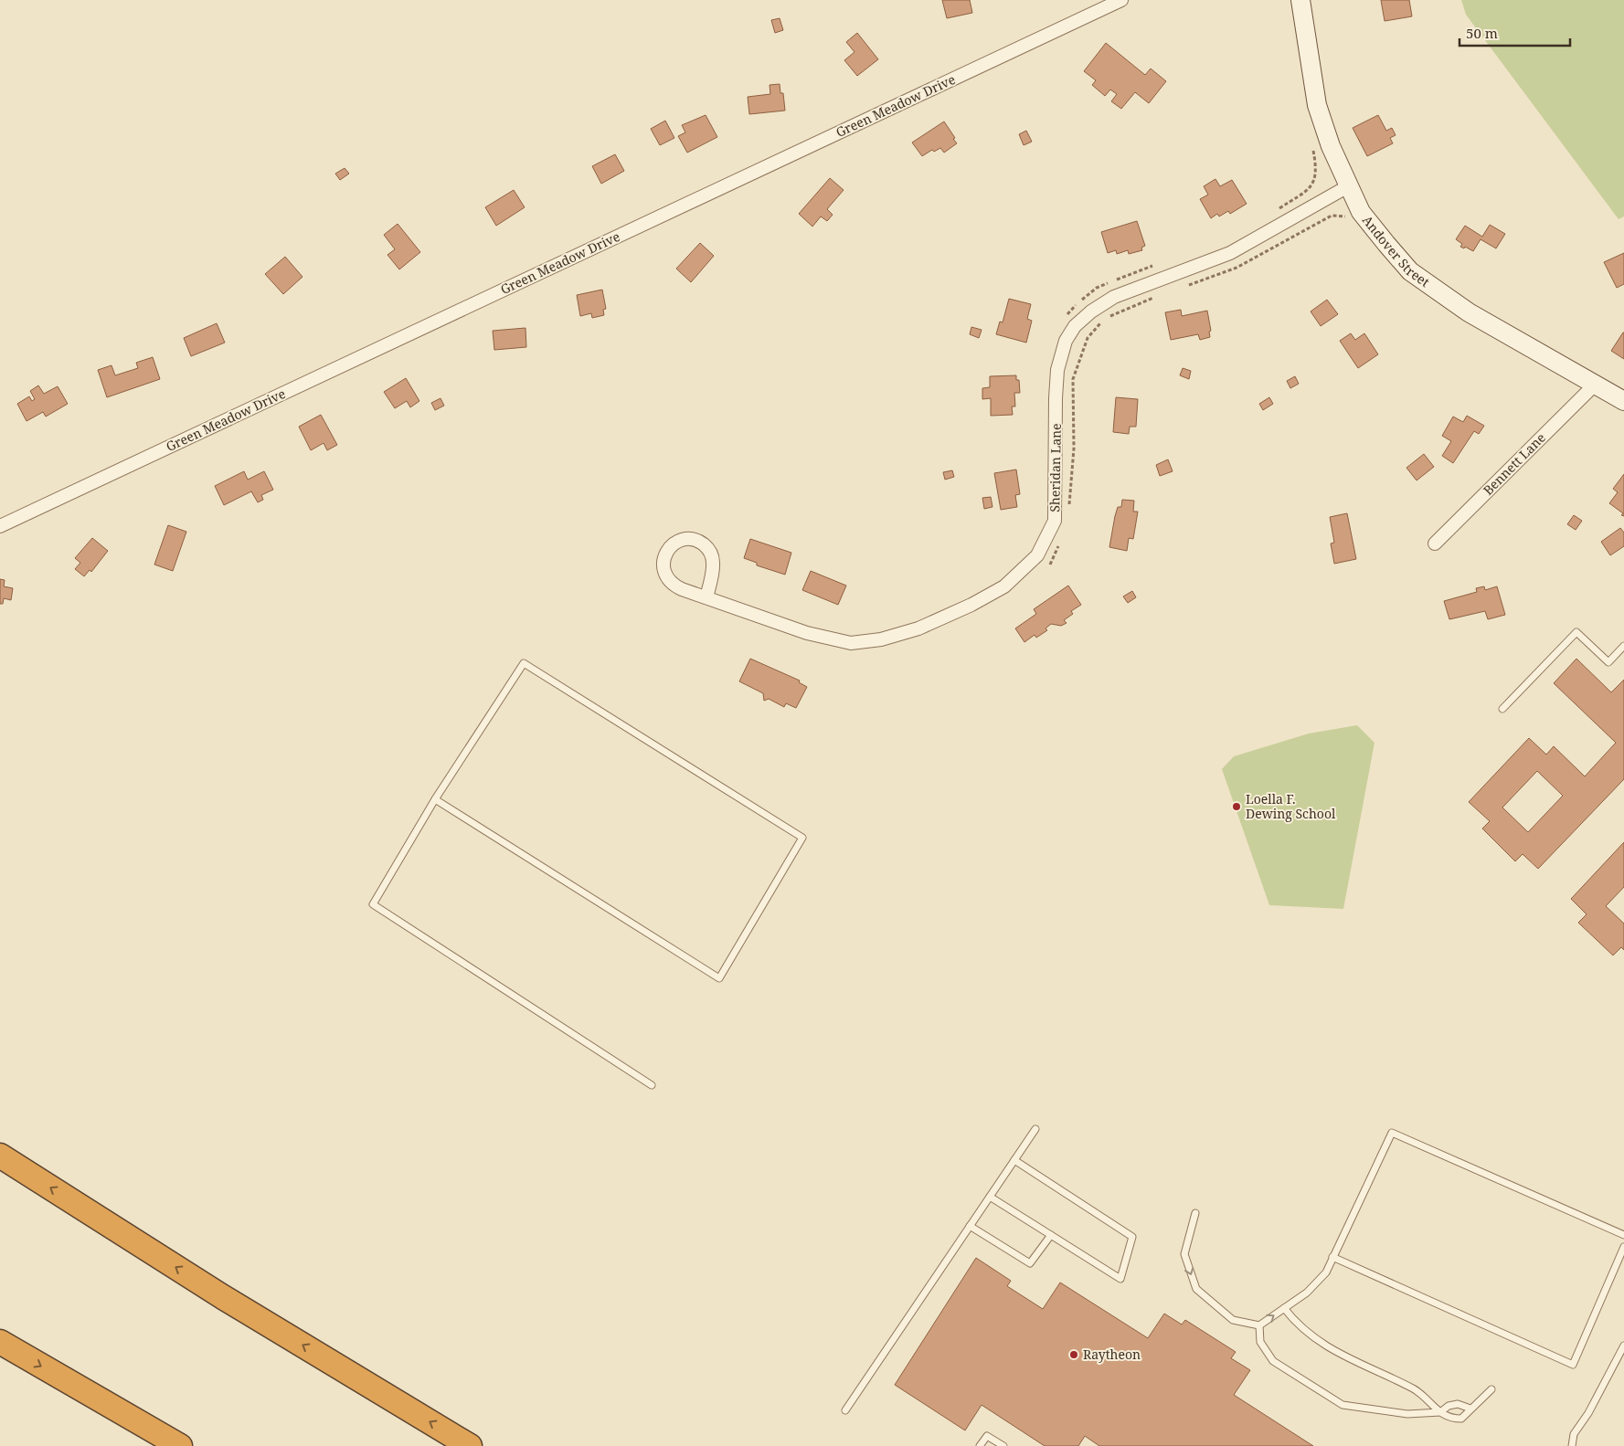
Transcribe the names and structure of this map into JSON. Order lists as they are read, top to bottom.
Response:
{
  "streets": {
    "main road": ["Andover Street"],
    "street": ["Green Meadow Drive", "Bennett Lane", "Sheridan Lane"]
  },
  "crossings": [
    ["Andover Street", "Bennett Lane"],
    ["Andover Street", "Sheridan Lane"]
  ],
  "places": ["Loella F. Dewing School", "Raytheon"],
  "scale_bar": "50 m"
}
